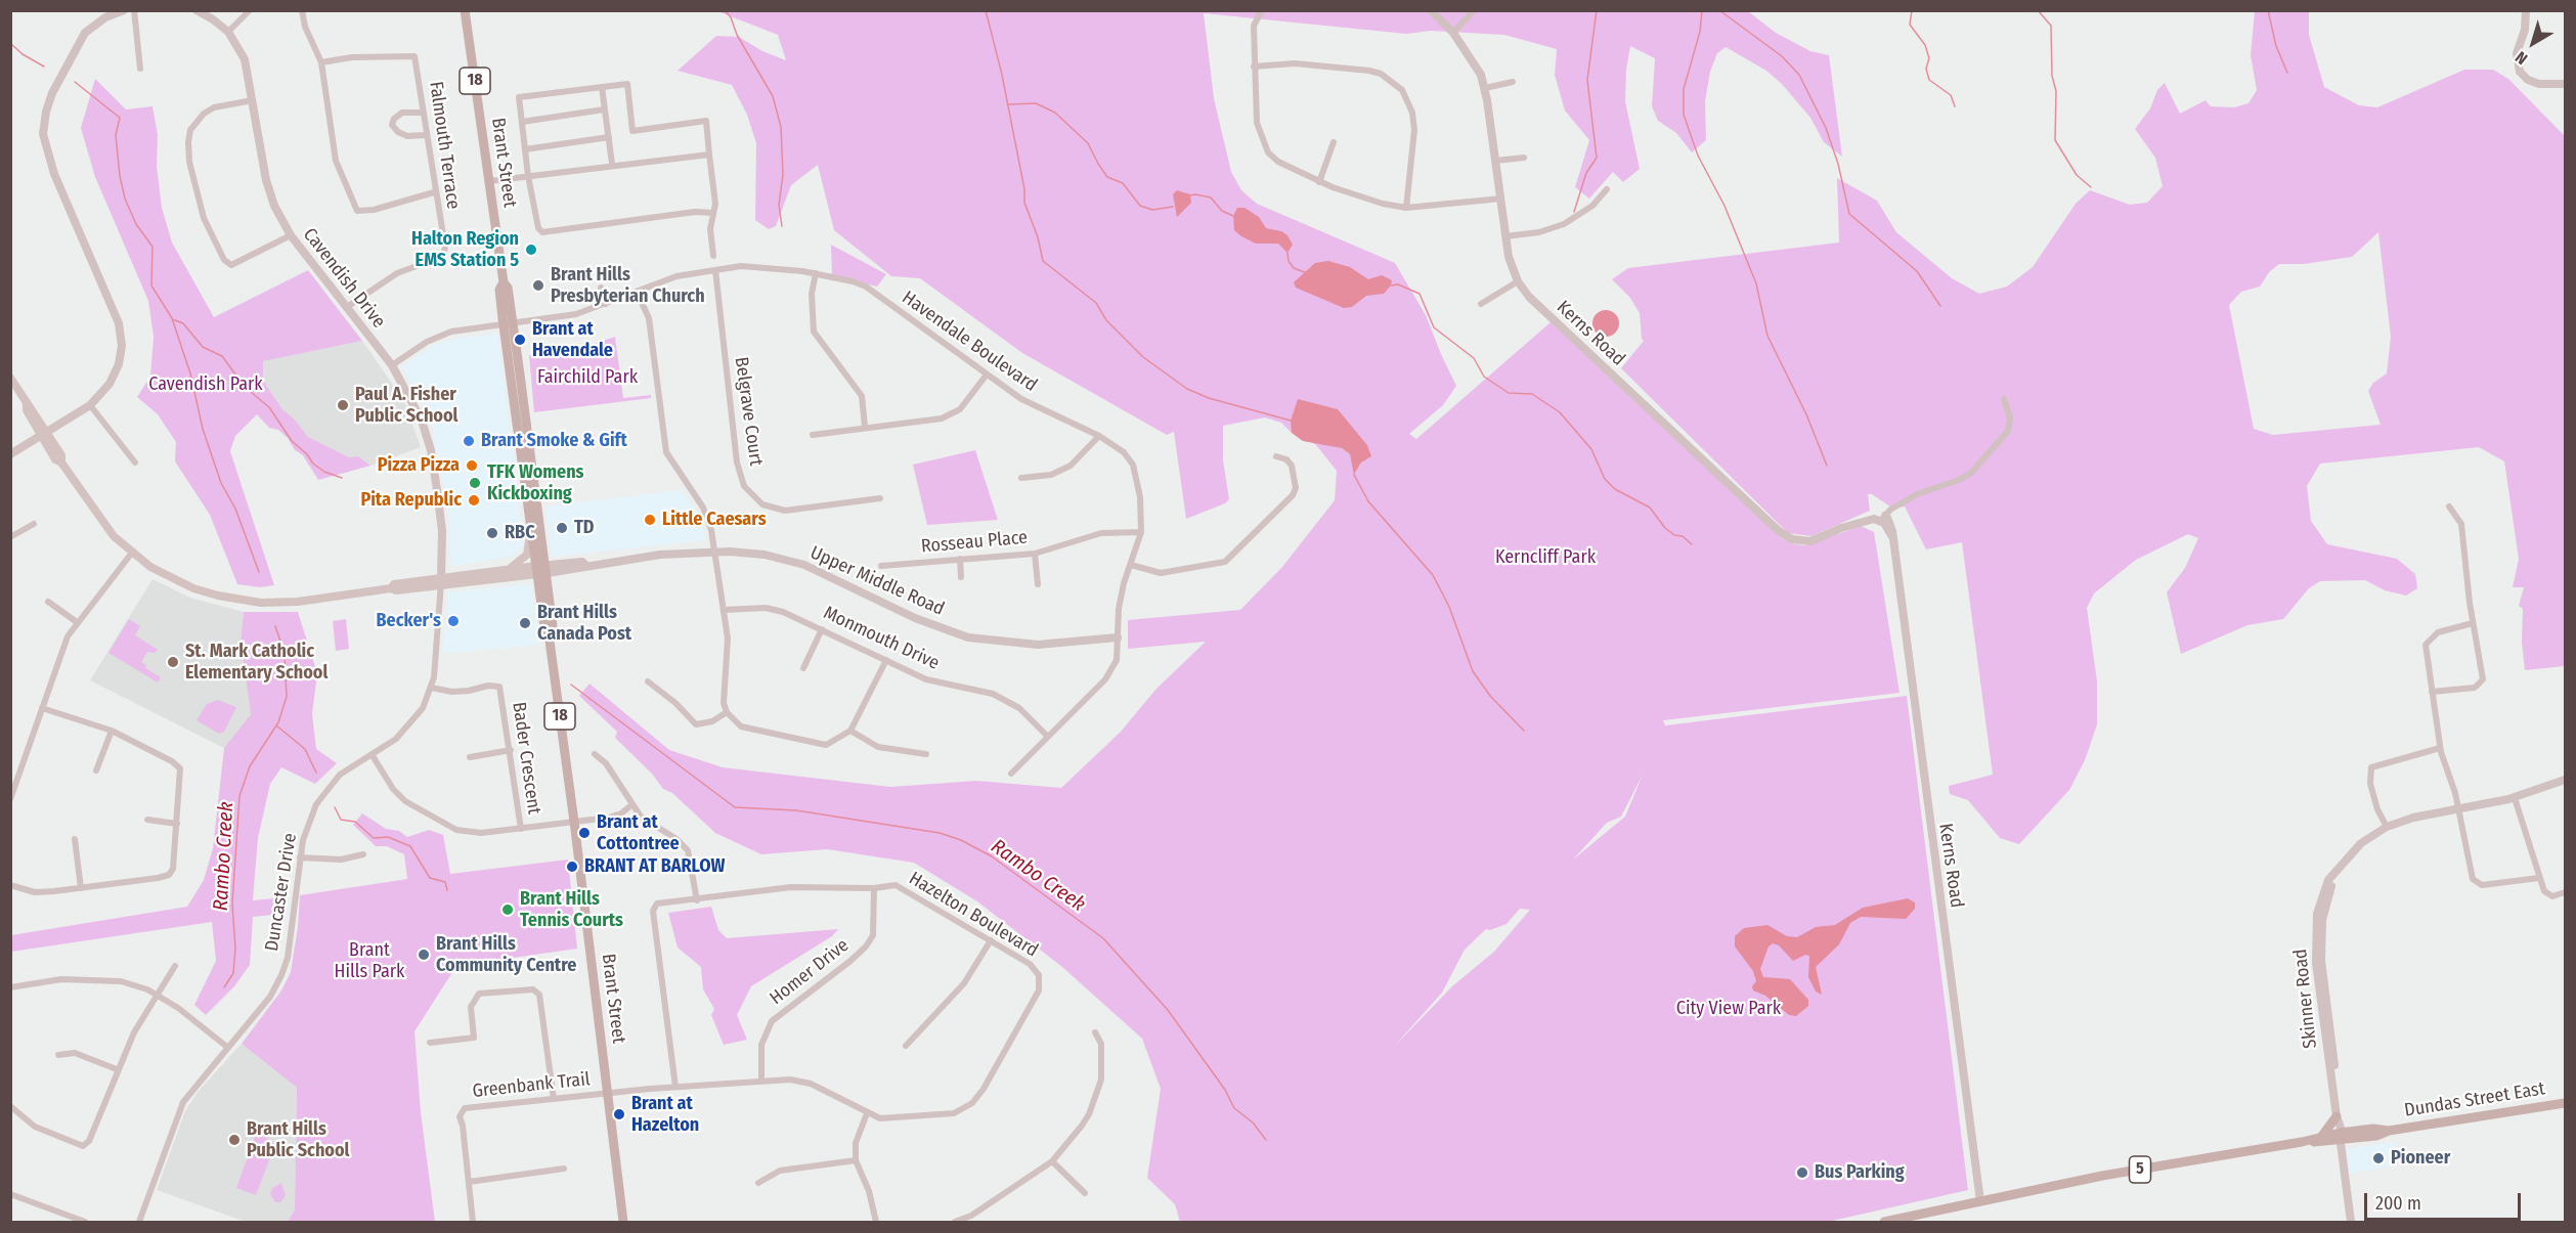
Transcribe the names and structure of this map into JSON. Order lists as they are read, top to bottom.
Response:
{
  "streets": {
    "main road": [
      "18",
      "Brant Street",
      "Upper Middle Road",
      "Dundas Street East",
      "5"
    ],
    "street": [
      "Falmouth Terrace",
      "Cavendish Drive",
      "Kerns Road",
      "Havendale Boulevard",
      "Belgrave Court",
      "Rosseau Place",
      "Monmouth Drive",
      "Bader Crescent",
      "Duncaster Drive",
      "Hazelton Boulevard",
      "Homer Drive",
      "Skinner Road",
      "Greenbank Trail"
    ]
  },
  "crossings": [
    ["Falmouth Terrace", "Cavendish Drive"],
    ["Brant Street", "Havendale Boulevard"],
    ["Brant Street", "Upper Middle Road"],
    ["Brant Street", "Hazelton Boulevard"],
    ["Brant Street", "Greenbank Trail"],
    ["Cavendish Drive", "Havendale Boulevard"],
    ["Cavendish Drive", "Upper Middle Road"],
    ["Cavendish Drive", "Duncaster Drive"],
    ["Kerns Road", "Dundas Street East"],
    ["Kerns Road", "5"],
    ["Havendale Boulevard", "Belgrave Court"],
    ["Havendale Boulevard", "Rosseau Place"],
    ["Havendale Boulevard", "Upper Middle Road"],
    ["Havendale Boulevard", "Monmouth Drive"],
    ["Upper Middle Road", "Duncaster Drive"],
    ["Bader Crescent", "Duncaster Drive"],
    ["Hazelton Boulevard", "Homer Drive"],
    ["Hazelton Boulevard", "Greenbank Trail"],
    ["Skinner Road", "Dundas Street East"],
    ["Dundas Street East", "5"]
  ],
  "water": ["Rambo Creek"],
  "parks": [
    "Fairchild Park",
    "Cavendish Park",
    "Kerncliff Park",
    "Brant Hills Park",
    "City View Park"
  ],
  "places": [
    "Halton Region EMS Station 5",
    "Brant Hills Presbyterian Church",
    "Brant at Havendale",
    "Paul A. Fisher Public School",
    "Brant Smoke & Gift",
    "Pizza Pizza",
    "TFK Womens Kickboxing",
    "Pita Republic",
    "Little Caesars",
    "TD",
    "RBC",
    "Becker's",
    "Brant Hills Canada Post",
    "St. Mark Catholic Elementary School",
    "Brant at Cottontree",
    "BRANT AT BARLOW",
    "Brant Hills Tennis Courts",
    "Brant Hills Community Centre",
    "Brant at Hazelton",
    "Brant Hills Public School",
    "Pioneer",
    "Bus Parking"
  ],
  "scale_bar": "200 m",
  "north": "bottom left"
}
